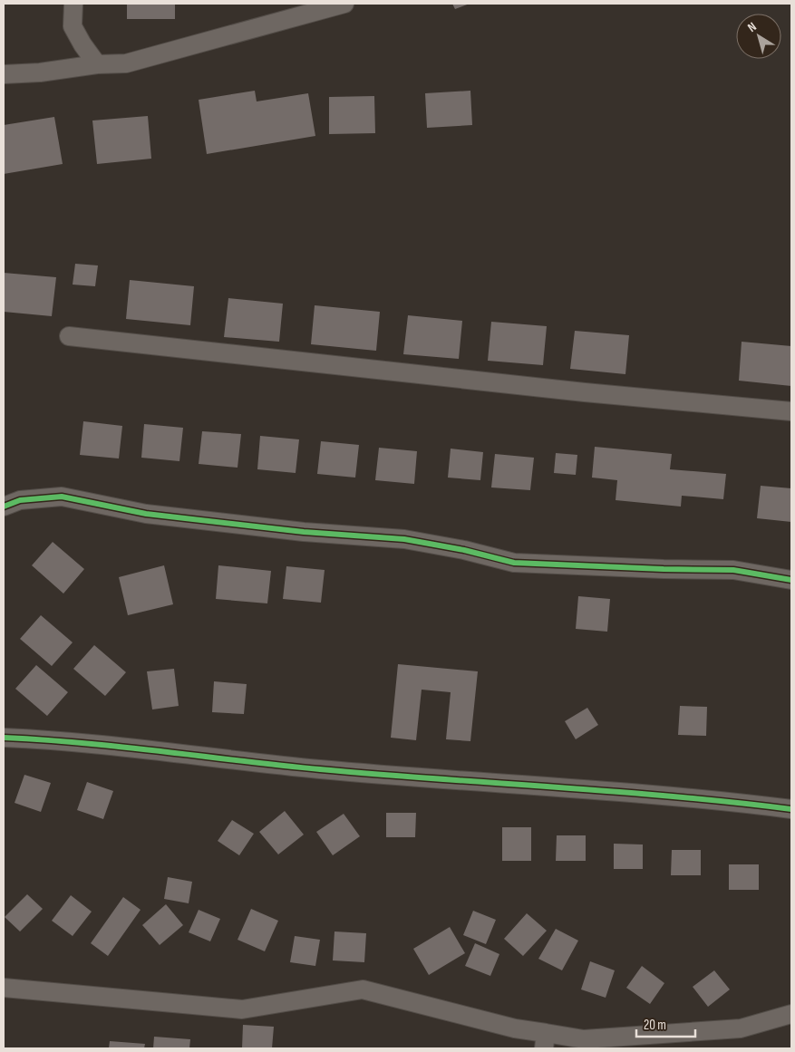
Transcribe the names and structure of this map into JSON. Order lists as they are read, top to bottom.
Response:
{
  "scale_bar": "20 m",
  "north": "top left"
}
